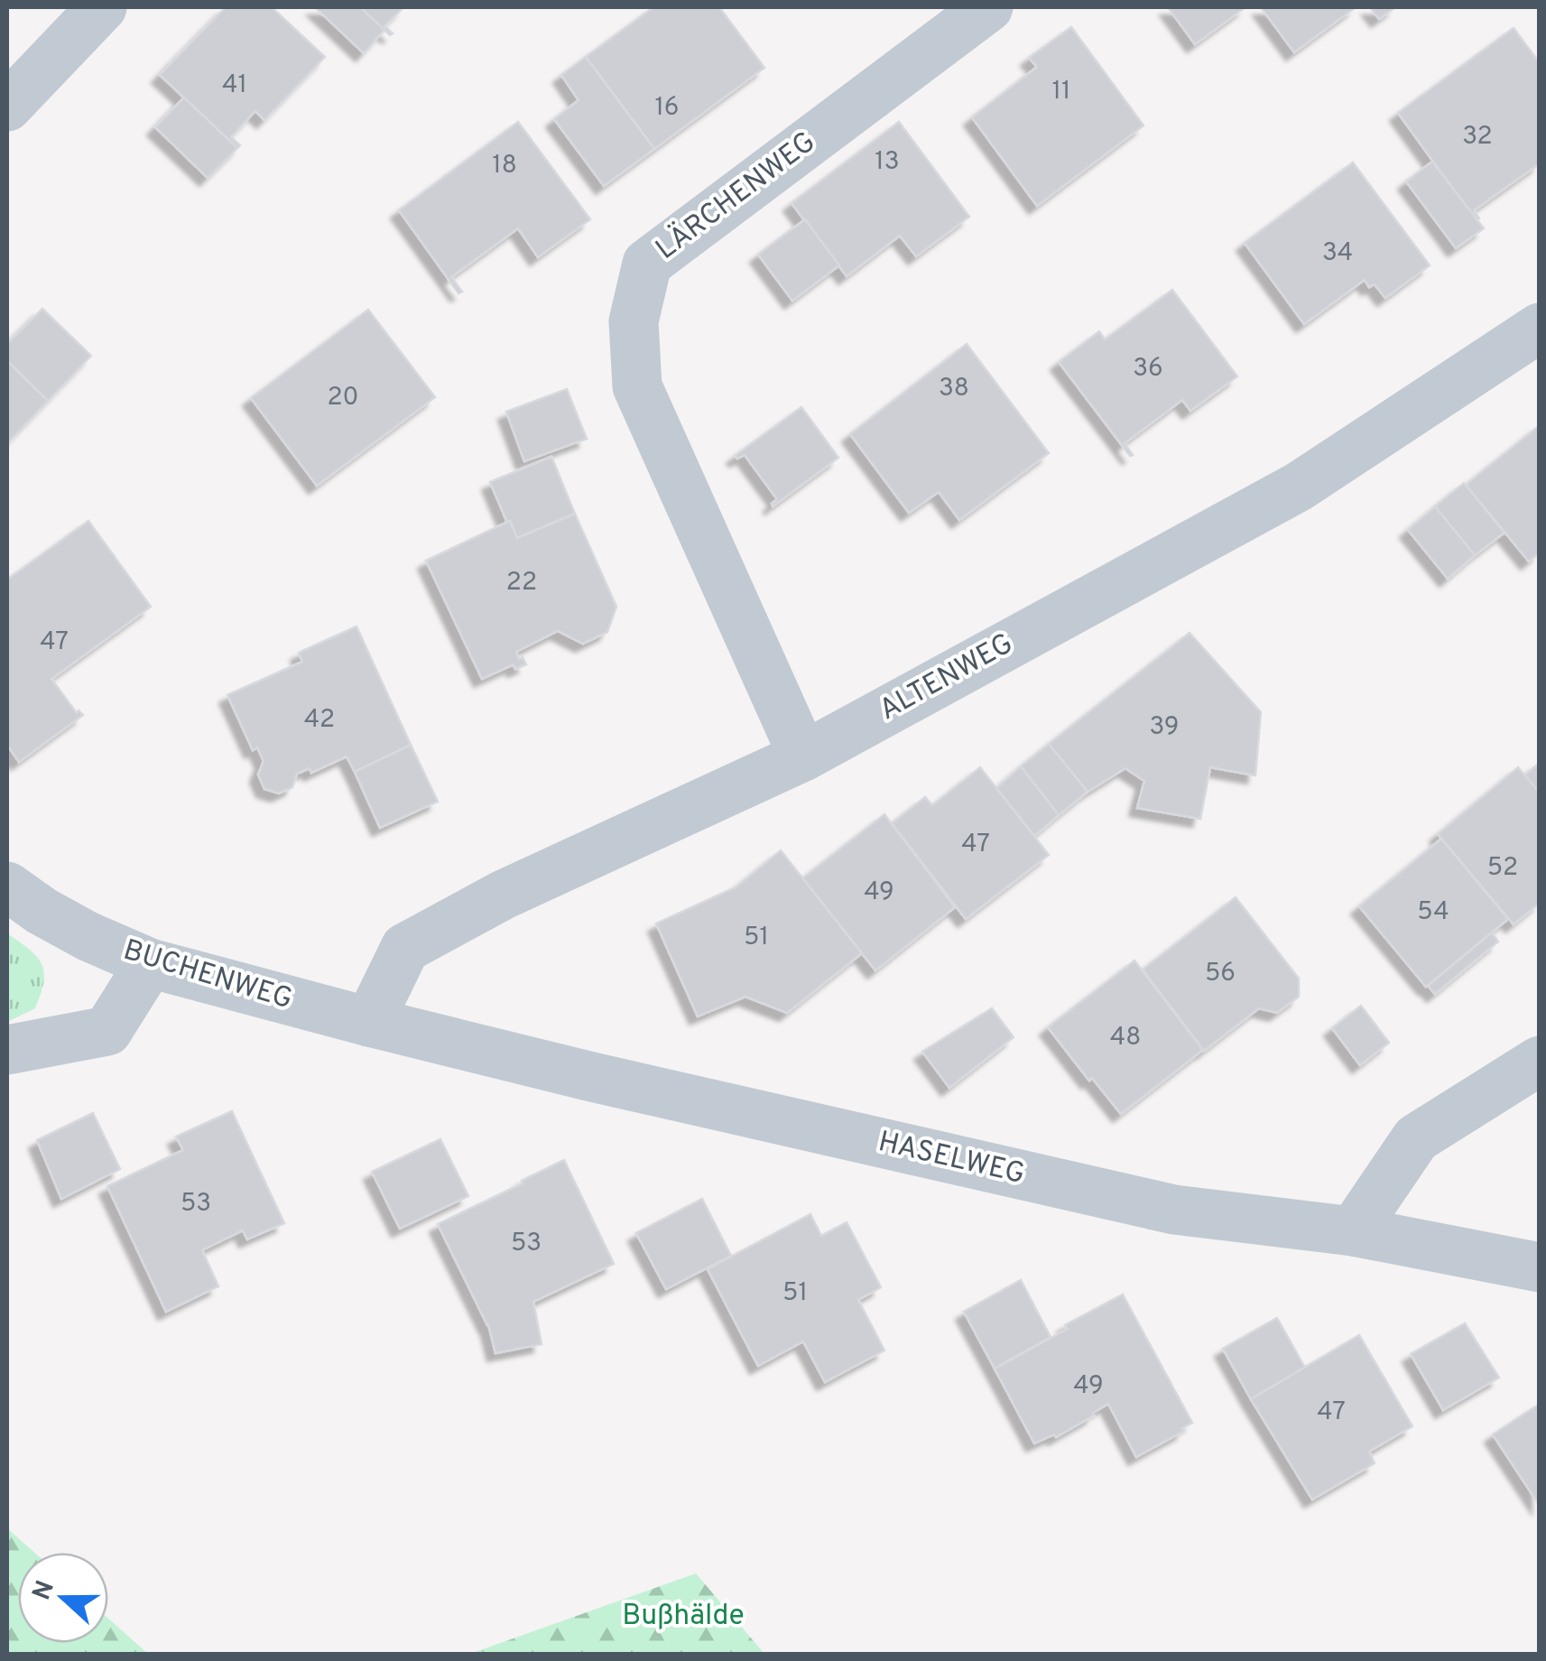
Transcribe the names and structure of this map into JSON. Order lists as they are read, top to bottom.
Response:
{
  "streets": {
    "street": [
      "LÄRCHENWEG",
      "ALTENWEG",
      "BUCHENWEG",
      "HASELWEG"
    ]
  },
  "crossings": [
    ["LÄRCHENWEG", "ALTENWEG"],
    ["ALTENWEG", "BUCHENWEG"],
    ["ALTENWEG", "HASELWEG"],
    ["BUCHENWEG", "HASELWEG"]
  ],
  "parks": ["Bußhälde"],
  "house_numbers": [
    "41",
    "11",
    "16",
    "32",
    "13",
    "18",
    "34",
    "36",
    "38",
    "20",
    "22",
    "47",
    "42",
    "39",
    "47",
    "52",
    "49",
    "54",
    "51",
    "56",
    "48",
    "53",
    "53",
    "51",
    "49",
    "47"
  ],
  "north": "left"
}
